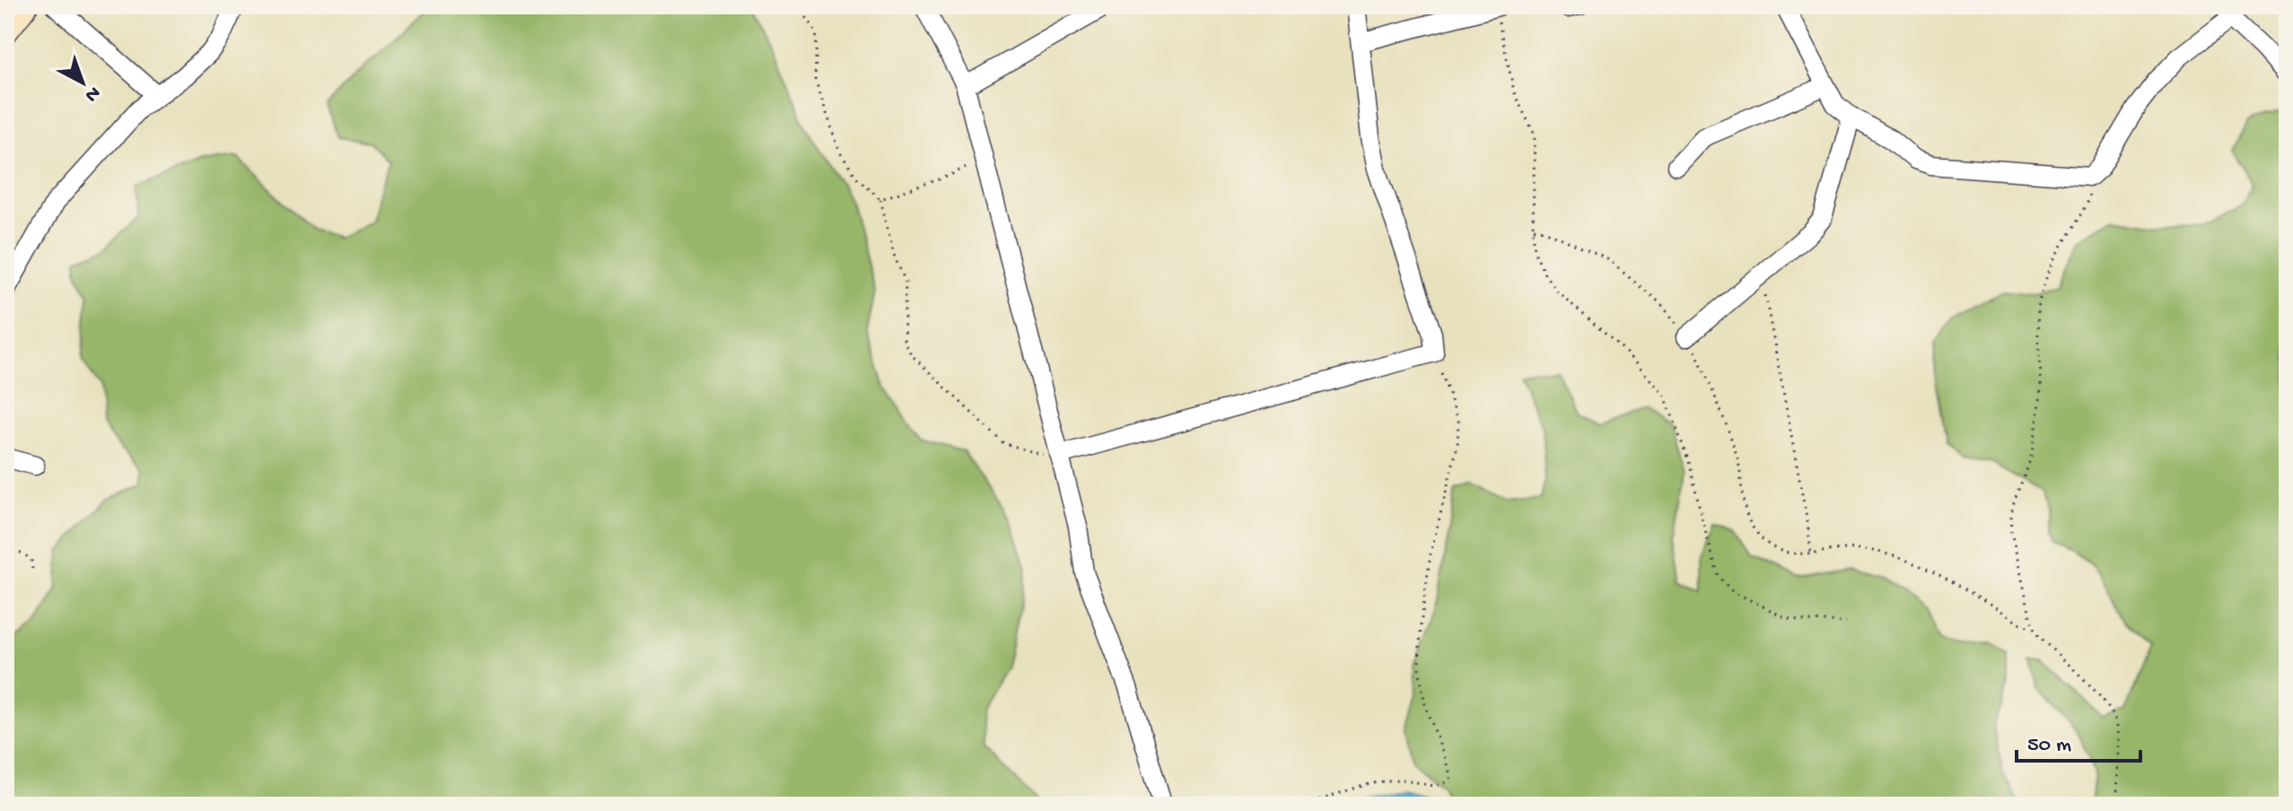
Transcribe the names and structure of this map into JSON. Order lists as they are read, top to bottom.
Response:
{
  "scale_bar": "50 m",
  "north": "bottom right"
}
